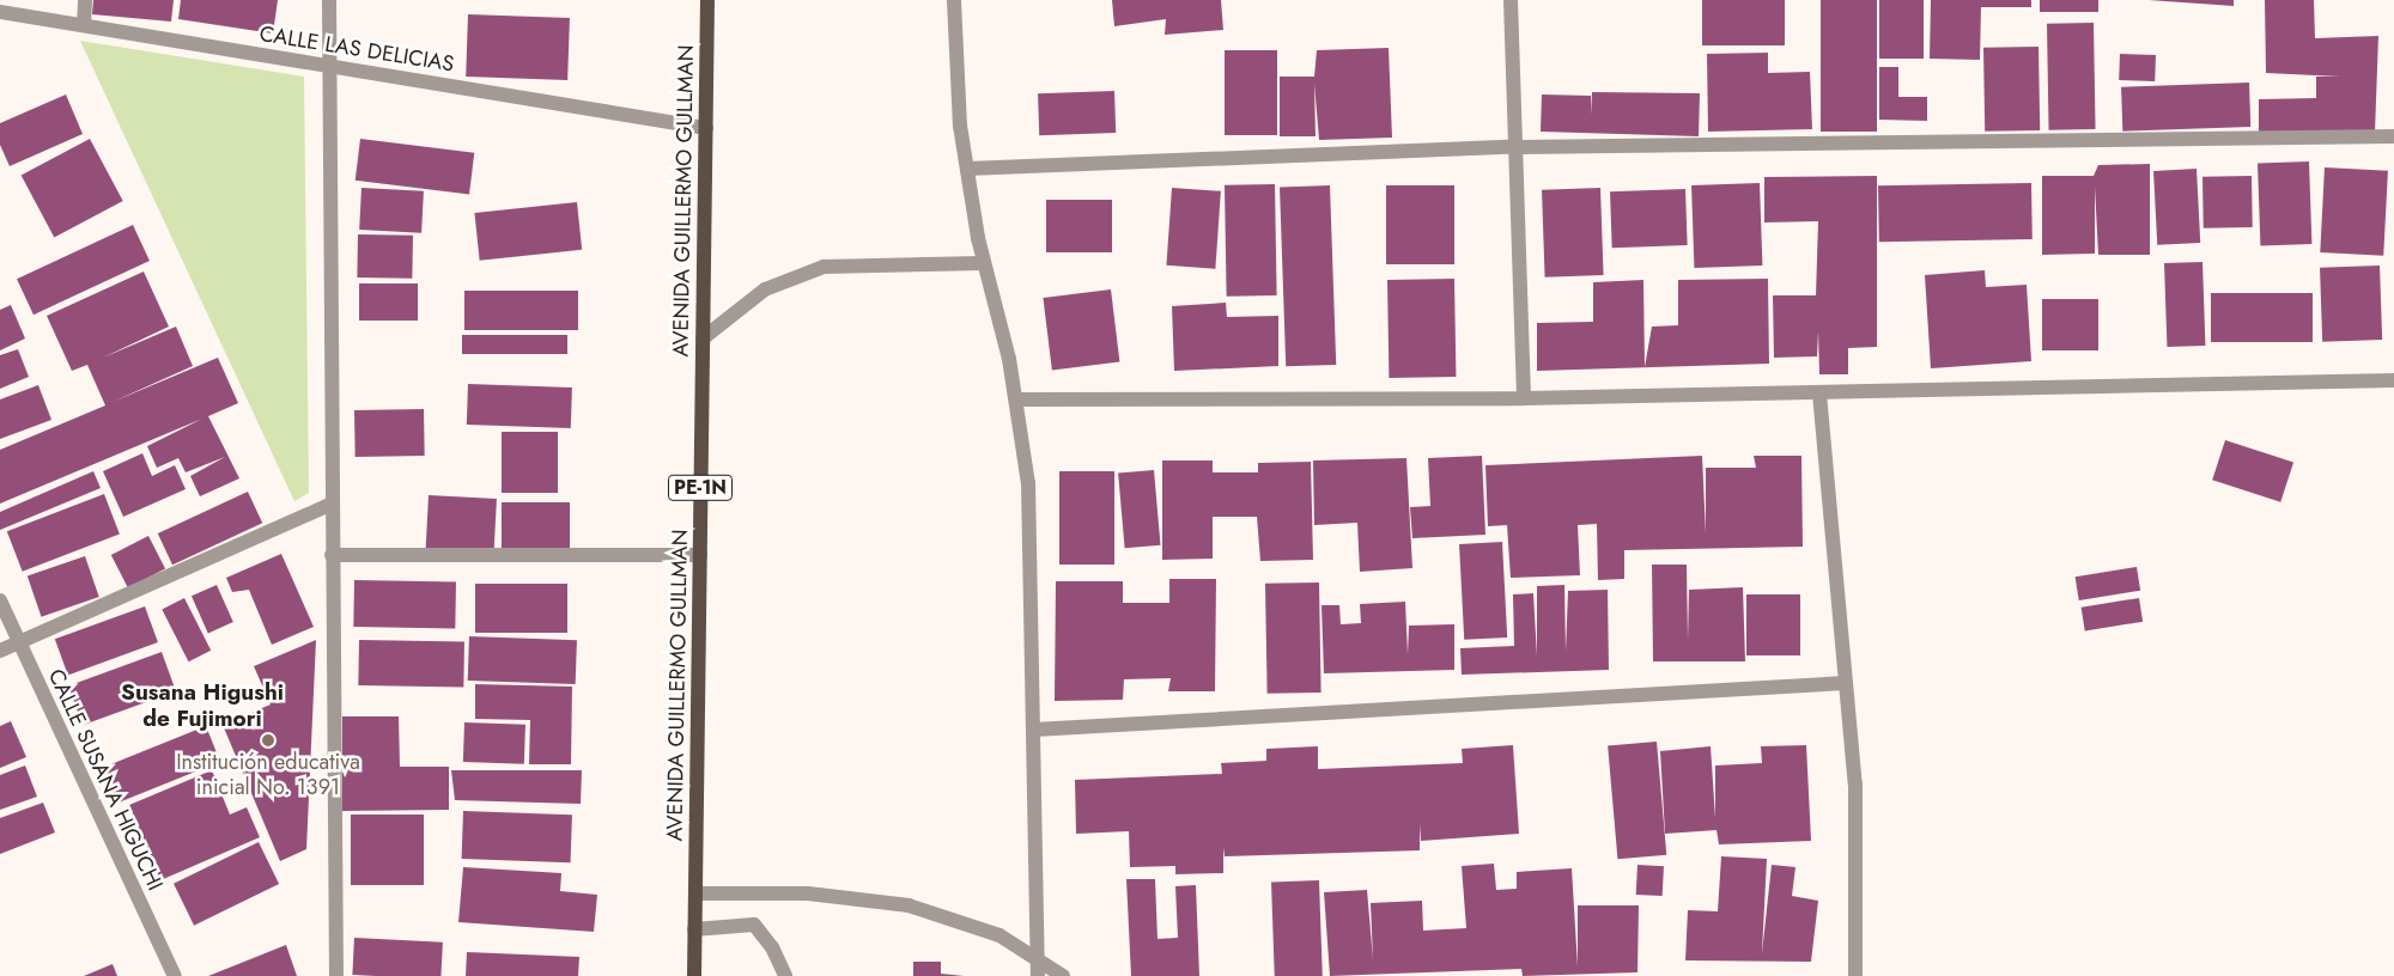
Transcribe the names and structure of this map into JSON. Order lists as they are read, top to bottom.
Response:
{
  "streets": {
    "main road": ["AVENIDA GUILLERMO GULLMAN", "PE-1N"],
    "street": ["CALLE LAS DELICIAS", "CALLE SUSANA HIGUCHI"]
  },
  "crossings": [
    ["CALLE LAS DELICIAS", "AVENIDA GUILLERMO GULLMAN"]
  ],
  "districts": ["Susana Higushi de Fujimori"],
  "places": ["Institución educativa inicial No. 1391"]
}
